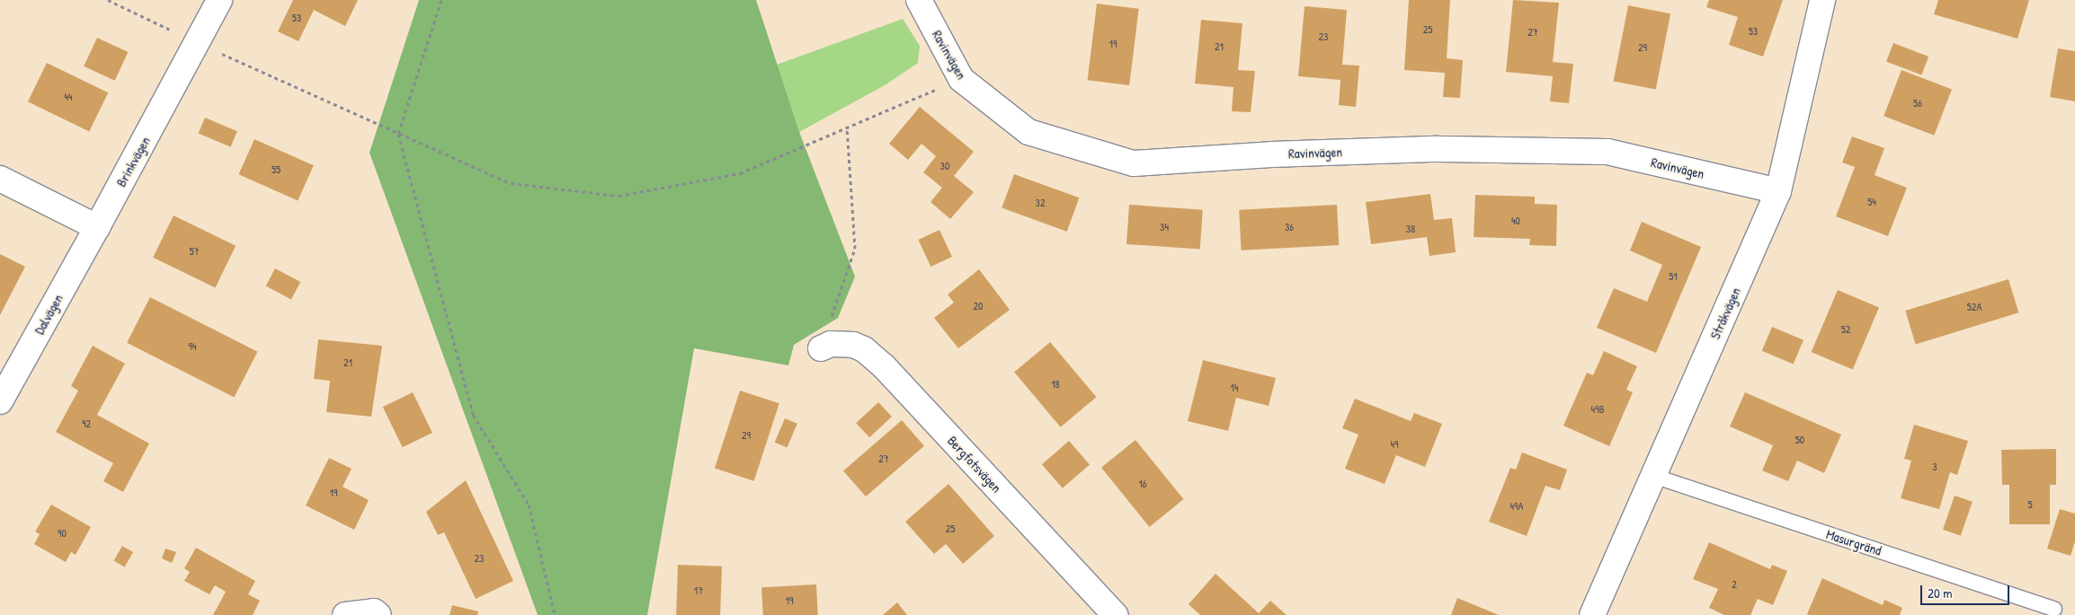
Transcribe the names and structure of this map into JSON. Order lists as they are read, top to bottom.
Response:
{
  "streets": {
    "street": [
      "Ravinvägen",
      "Brinkvägen",
      "Stråkvägen",
      "Dalvägen",
      "Bergfotsvägen"
    ],
    "lane": ["Masurgränd"]
  },
  "crossings": [
    ["Ravinvägen", "Stråkvägen"],
    ["Brinkvägen", "Dalvägen"],
    ["Stråkvägen", "Masurgränd"]
  ],
  "house_numbers": [
    "53",
    "25",
    "53",
    "27",
    "23",
    "19",
    "21",
    "29",
    "44",
    "56",
    "30",
    "55",
    "54",
    "32",
    "40",
    "34",
    "36",
    "38",
    "57",
    "51",
    "20",
    "52A",
    "52",
    "94",
    "21",
    "18",
    "14",
    "49B",
    "92",
    "29",
    "50",
    "49",
    "27",
    "3",
    "16",
    "19",
    "5",
    "49A",
    "25",
    "90",
    "23",
    "2",
    "17",
    "19"
  ],
  "scale_bar": "20 m"
}
